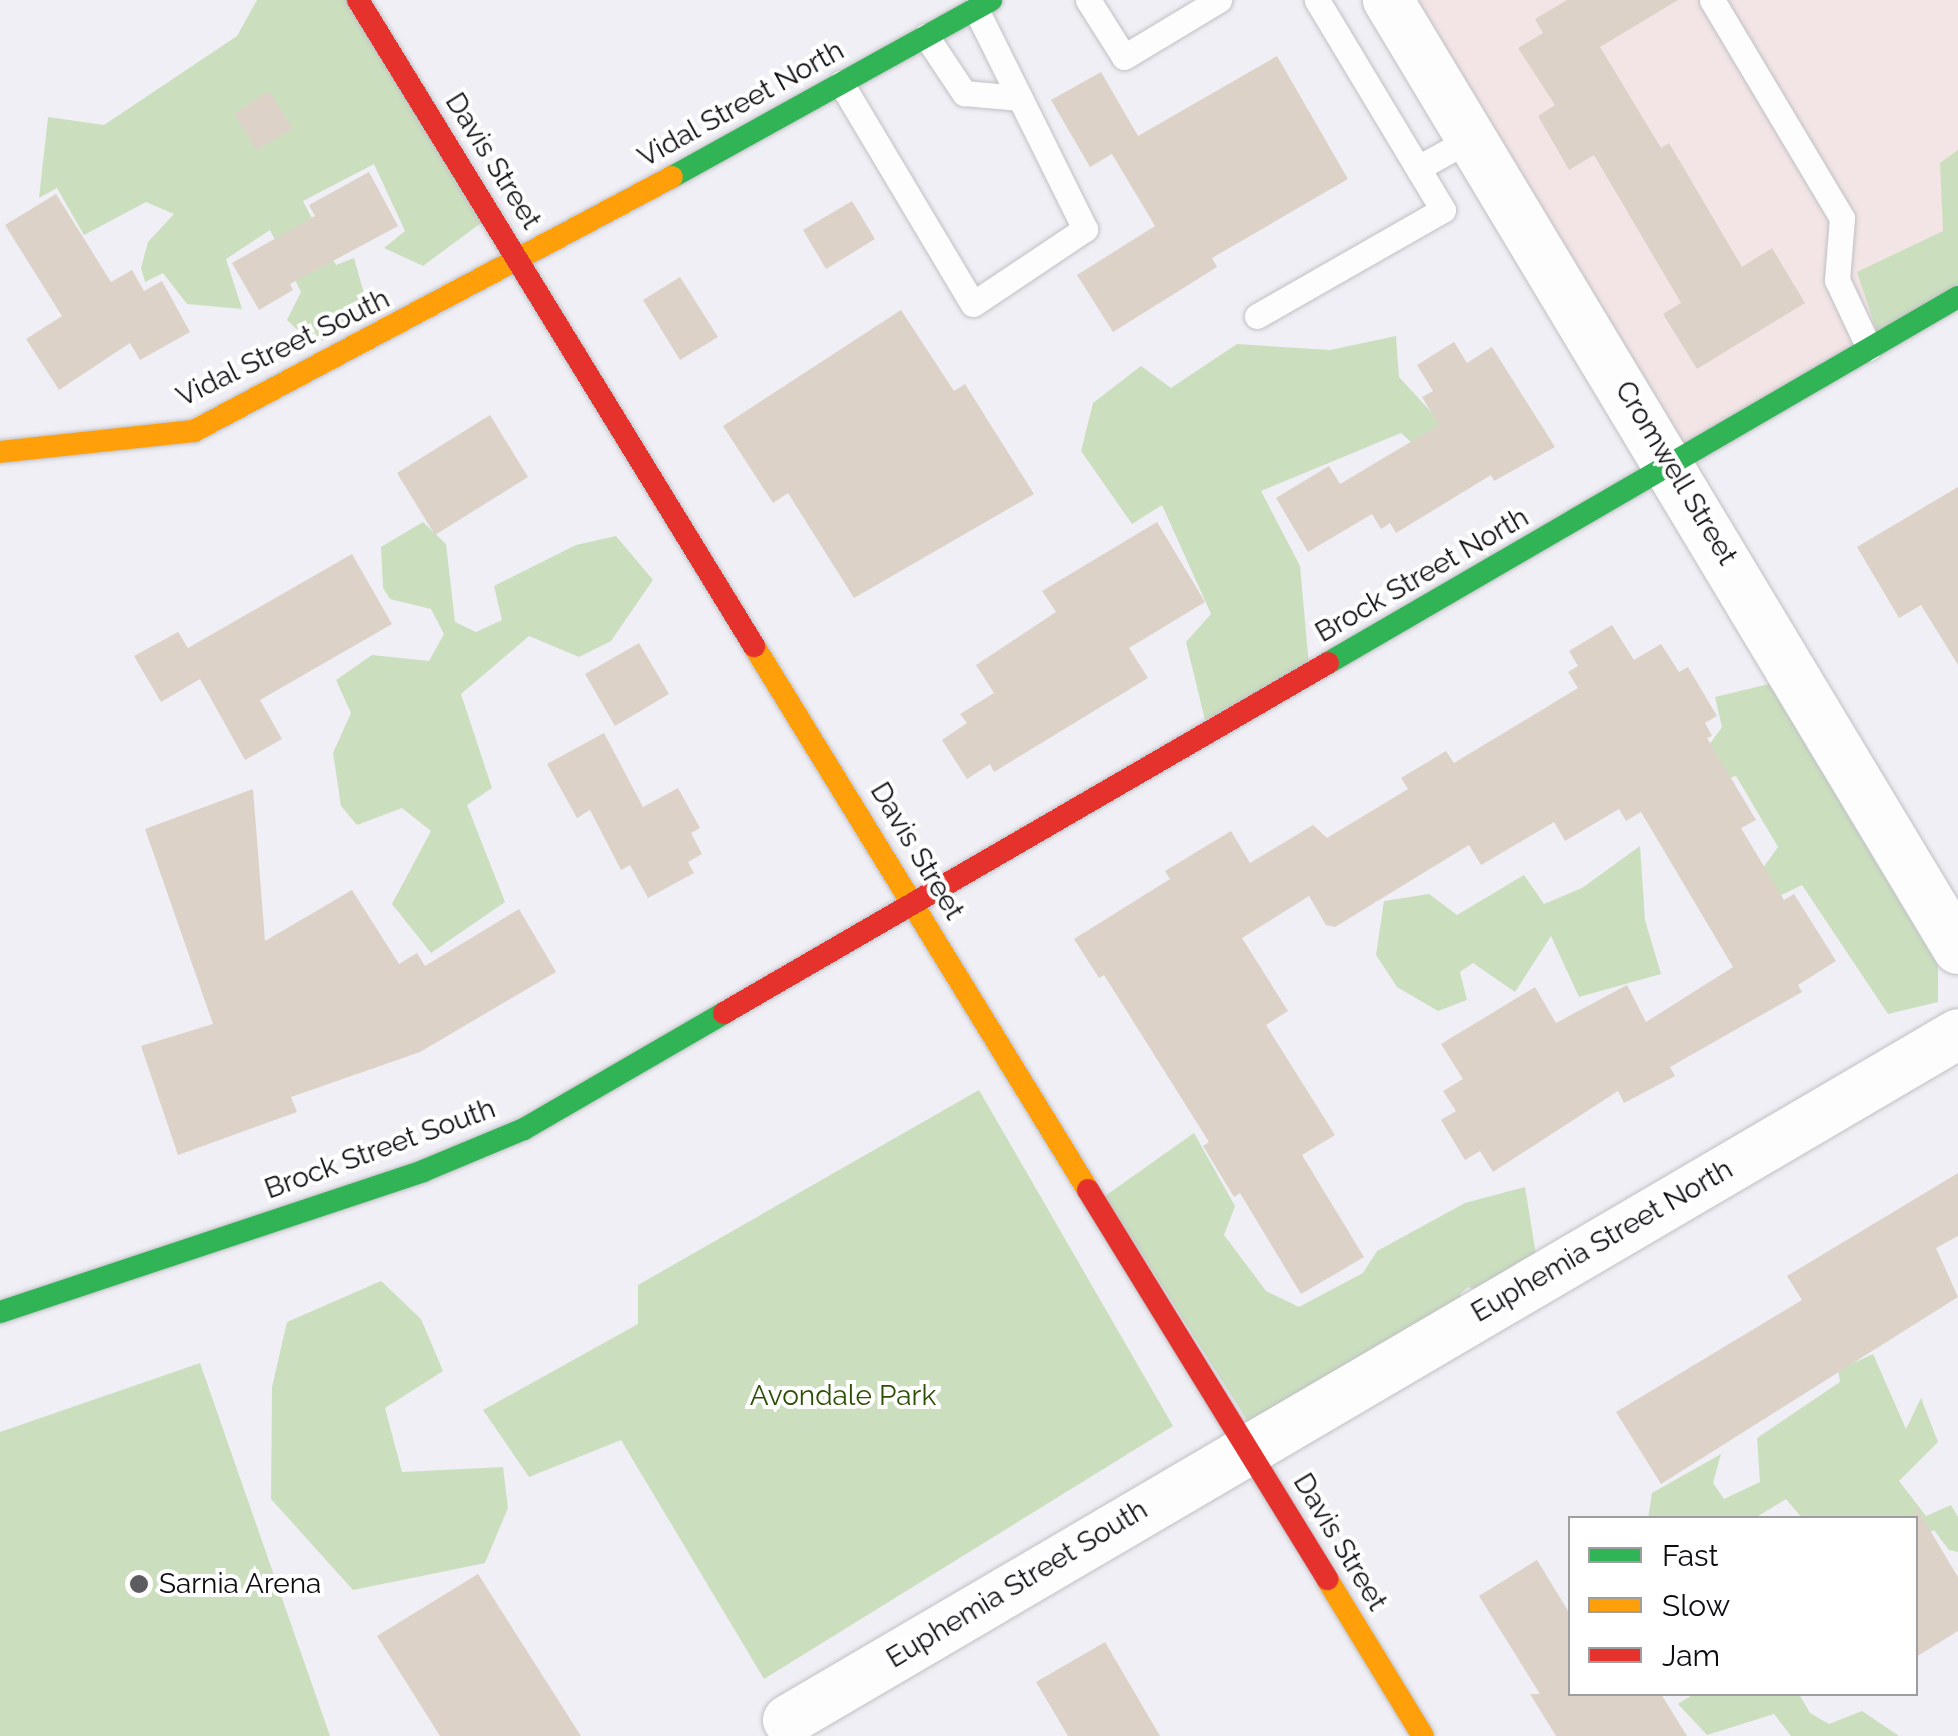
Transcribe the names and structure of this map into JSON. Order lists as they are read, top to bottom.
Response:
{
  "streets": {
    "main road": [
      "Vidal Street North",
      "Davis Street",
      "Vidal Street South",
      "Brock Street North",
      "Brock Street South"
    ],
    "street": ["Cromwell Street", "Euphemia Street North", "Euphemia Street South"]
  },
  "crossings": [
    ["Vidal Street North", "Davis Street"],
    ["Vidal Street North", "Vidal Street South"],
    ["Davis Street", "Vidal Street South"],
    ["Davis Street", "Brock Street North"],
    ["Davis Street", "Brock Street South"],
    ["Davis Street", "Euphemia Street North"],
    ["Davis Street", "Euphemia Street South"],
    ["Cromwell Street", "Brock Street North"],
    ["Brock Street North", "Brock Street South"],
    ["Euphemia Street North", "Euphemia Street South"]
  ],
  "parks": ["Avondale Park"],
  "places": ["Sarnia Arena"],
  "legend": ["Fast", "Slow", "Jam"]
}
